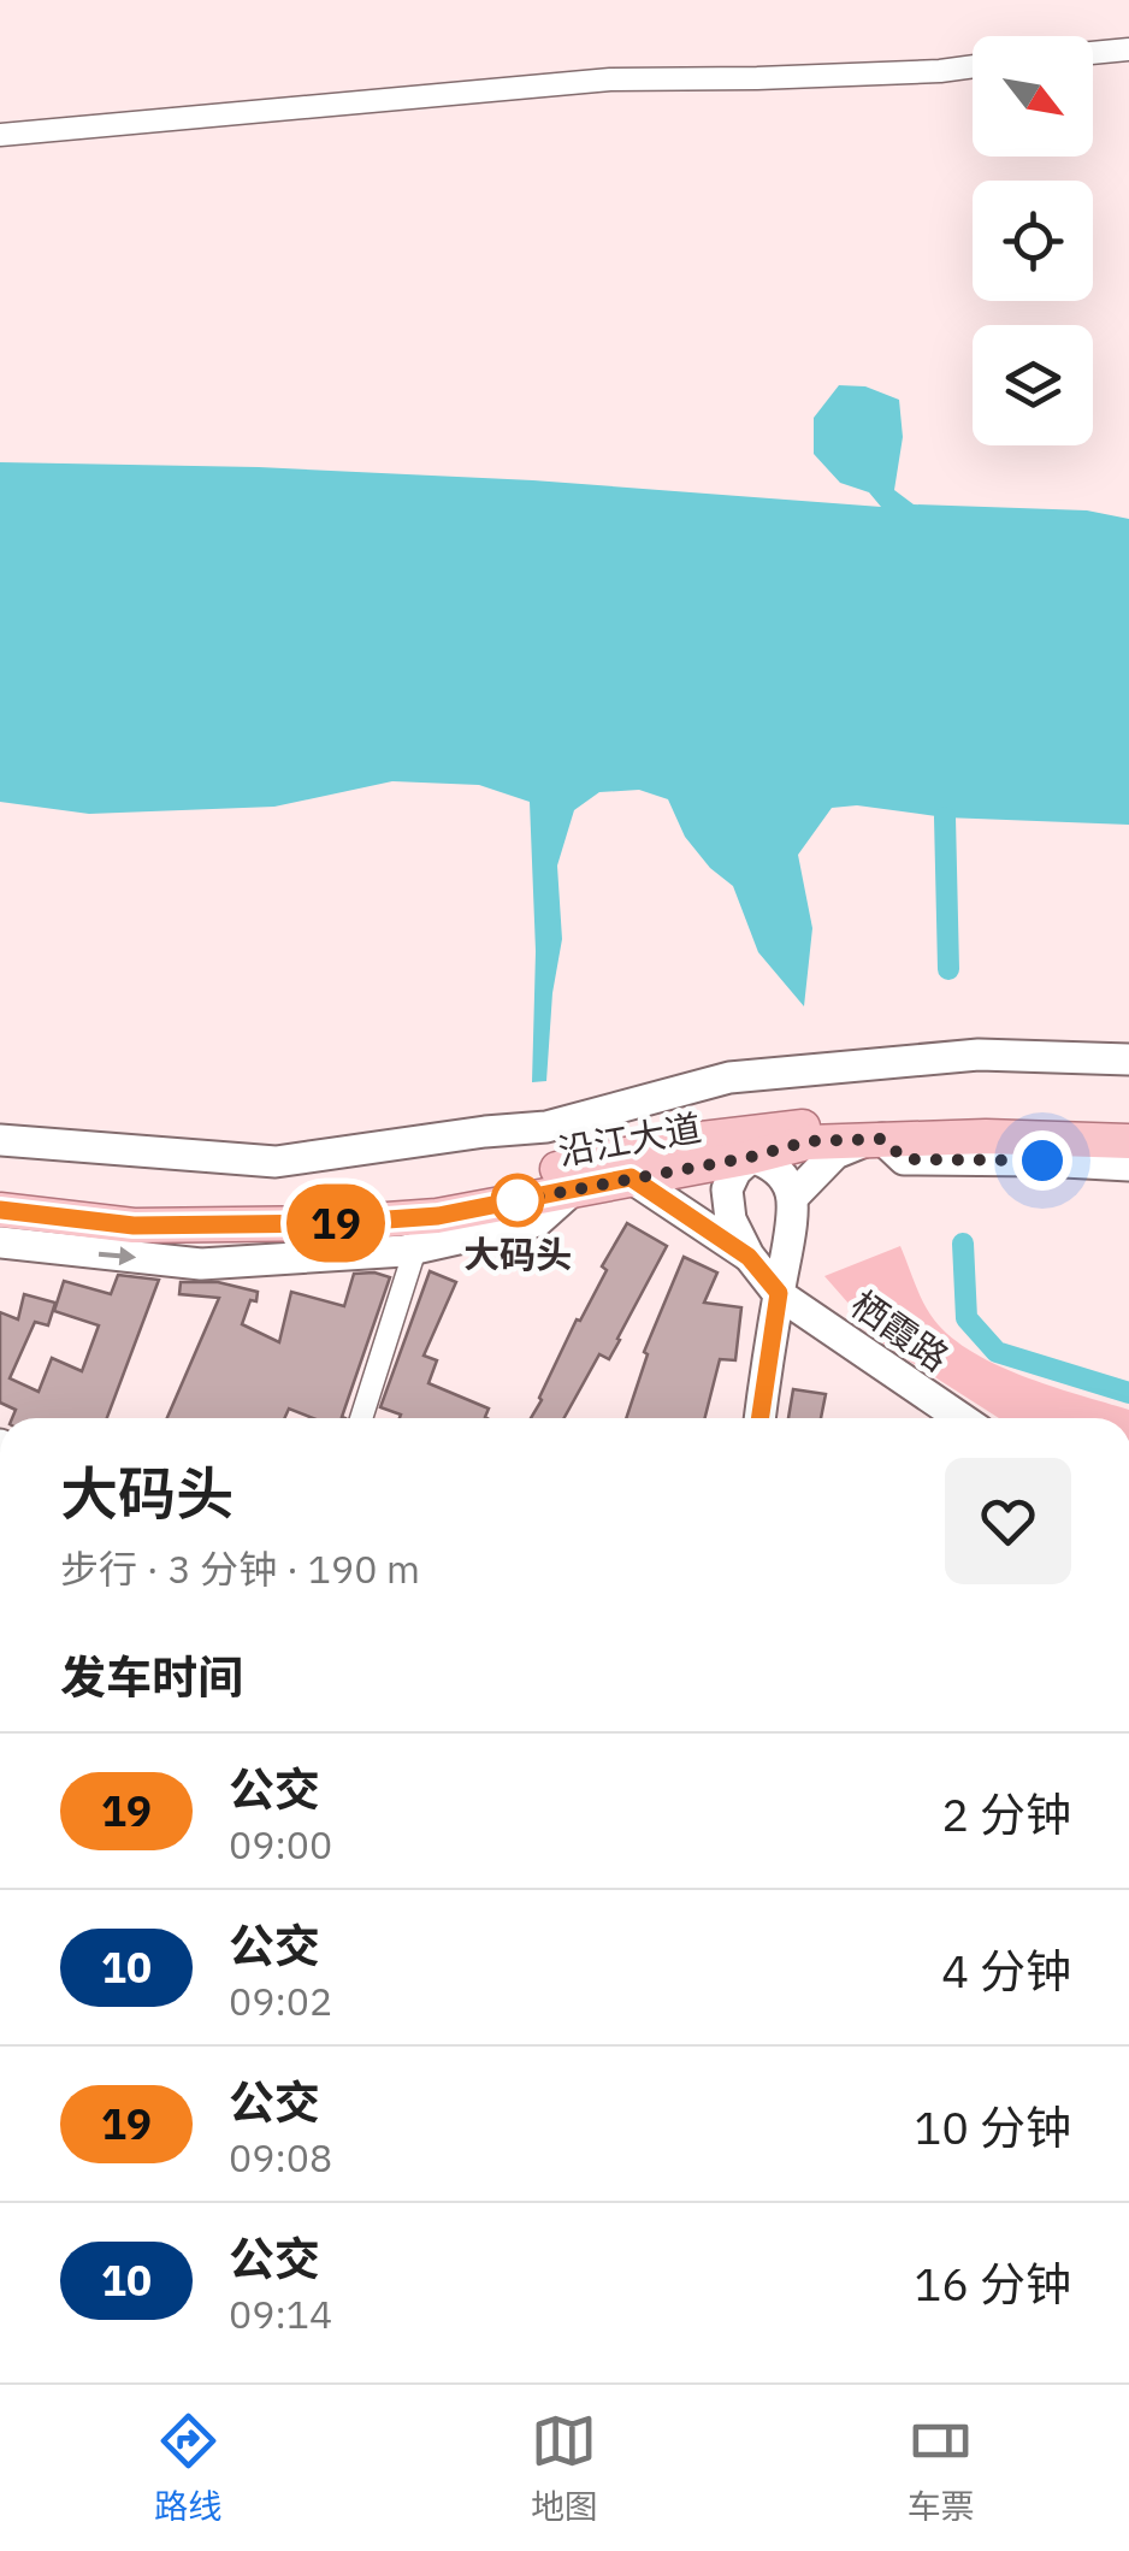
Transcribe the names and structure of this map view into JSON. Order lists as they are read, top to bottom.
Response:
{
  "streets": {
    "main road": ["沿江大道"],
    "street": ["栖霞路"]
  },
  "places": ["大码头"],
  "lines": ["bus line 19"],
  "north": "bottom right",
  "page": {
    "on_map": "19",
    "heading": [
      ["大码头", "步行 · 3 分钟 · 190 m"],
      "发车时间"
    ],
    "list": [
      {
        "mark": "19",
        "name": "公交",
        "note": "09:00",
        "value": "2 分钟"
      },
      {
        "mark": "10",
        "name": "公交",
        "note": "09:02",
        "value": "4 分钟"
      },
      {
        "mark": "19",
        "name": "公交",
        "note": "09:08",
        "value": "10 分钟"
      },
      {
        "mark": "10",
        "name": "公交",
        "note": "09:14",
        "value": "16 分钟"
      }
    ],
    "tabs": ["路线", "地图", "车票"]
  }
}
